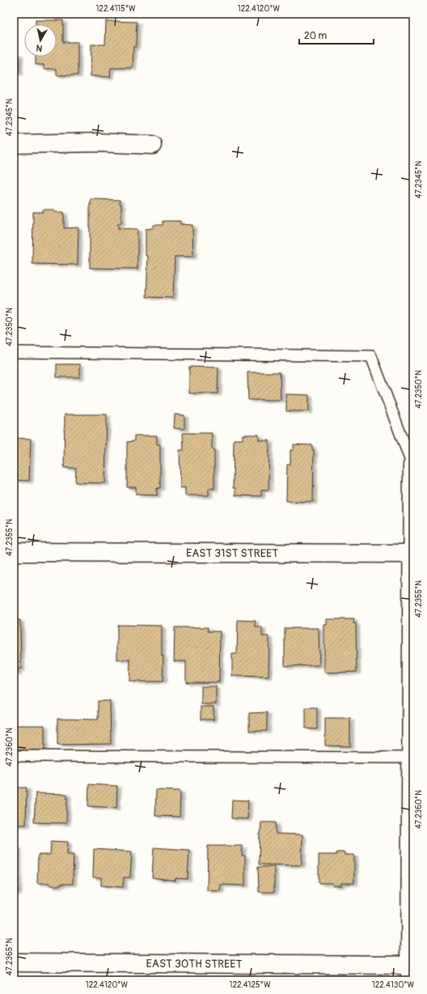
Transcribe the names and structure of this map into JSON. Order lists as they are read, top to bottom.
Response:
{
  "streets": {
    "street": ["EAST 31ST STREET", "EAST 30TH STREET"]
  },
  "scale_bar": "20 m",
  "north": "bottom",
  "coordinates": [
    "122.4115°W",
    "122.4120°W",
    "47.2345°N",
    "47.2350°N",
    "47.2355°N",
    "47.2360°N",
    "47.2365°N",
    "122.4125°W",
    "122.4130°W"
  ]
}
